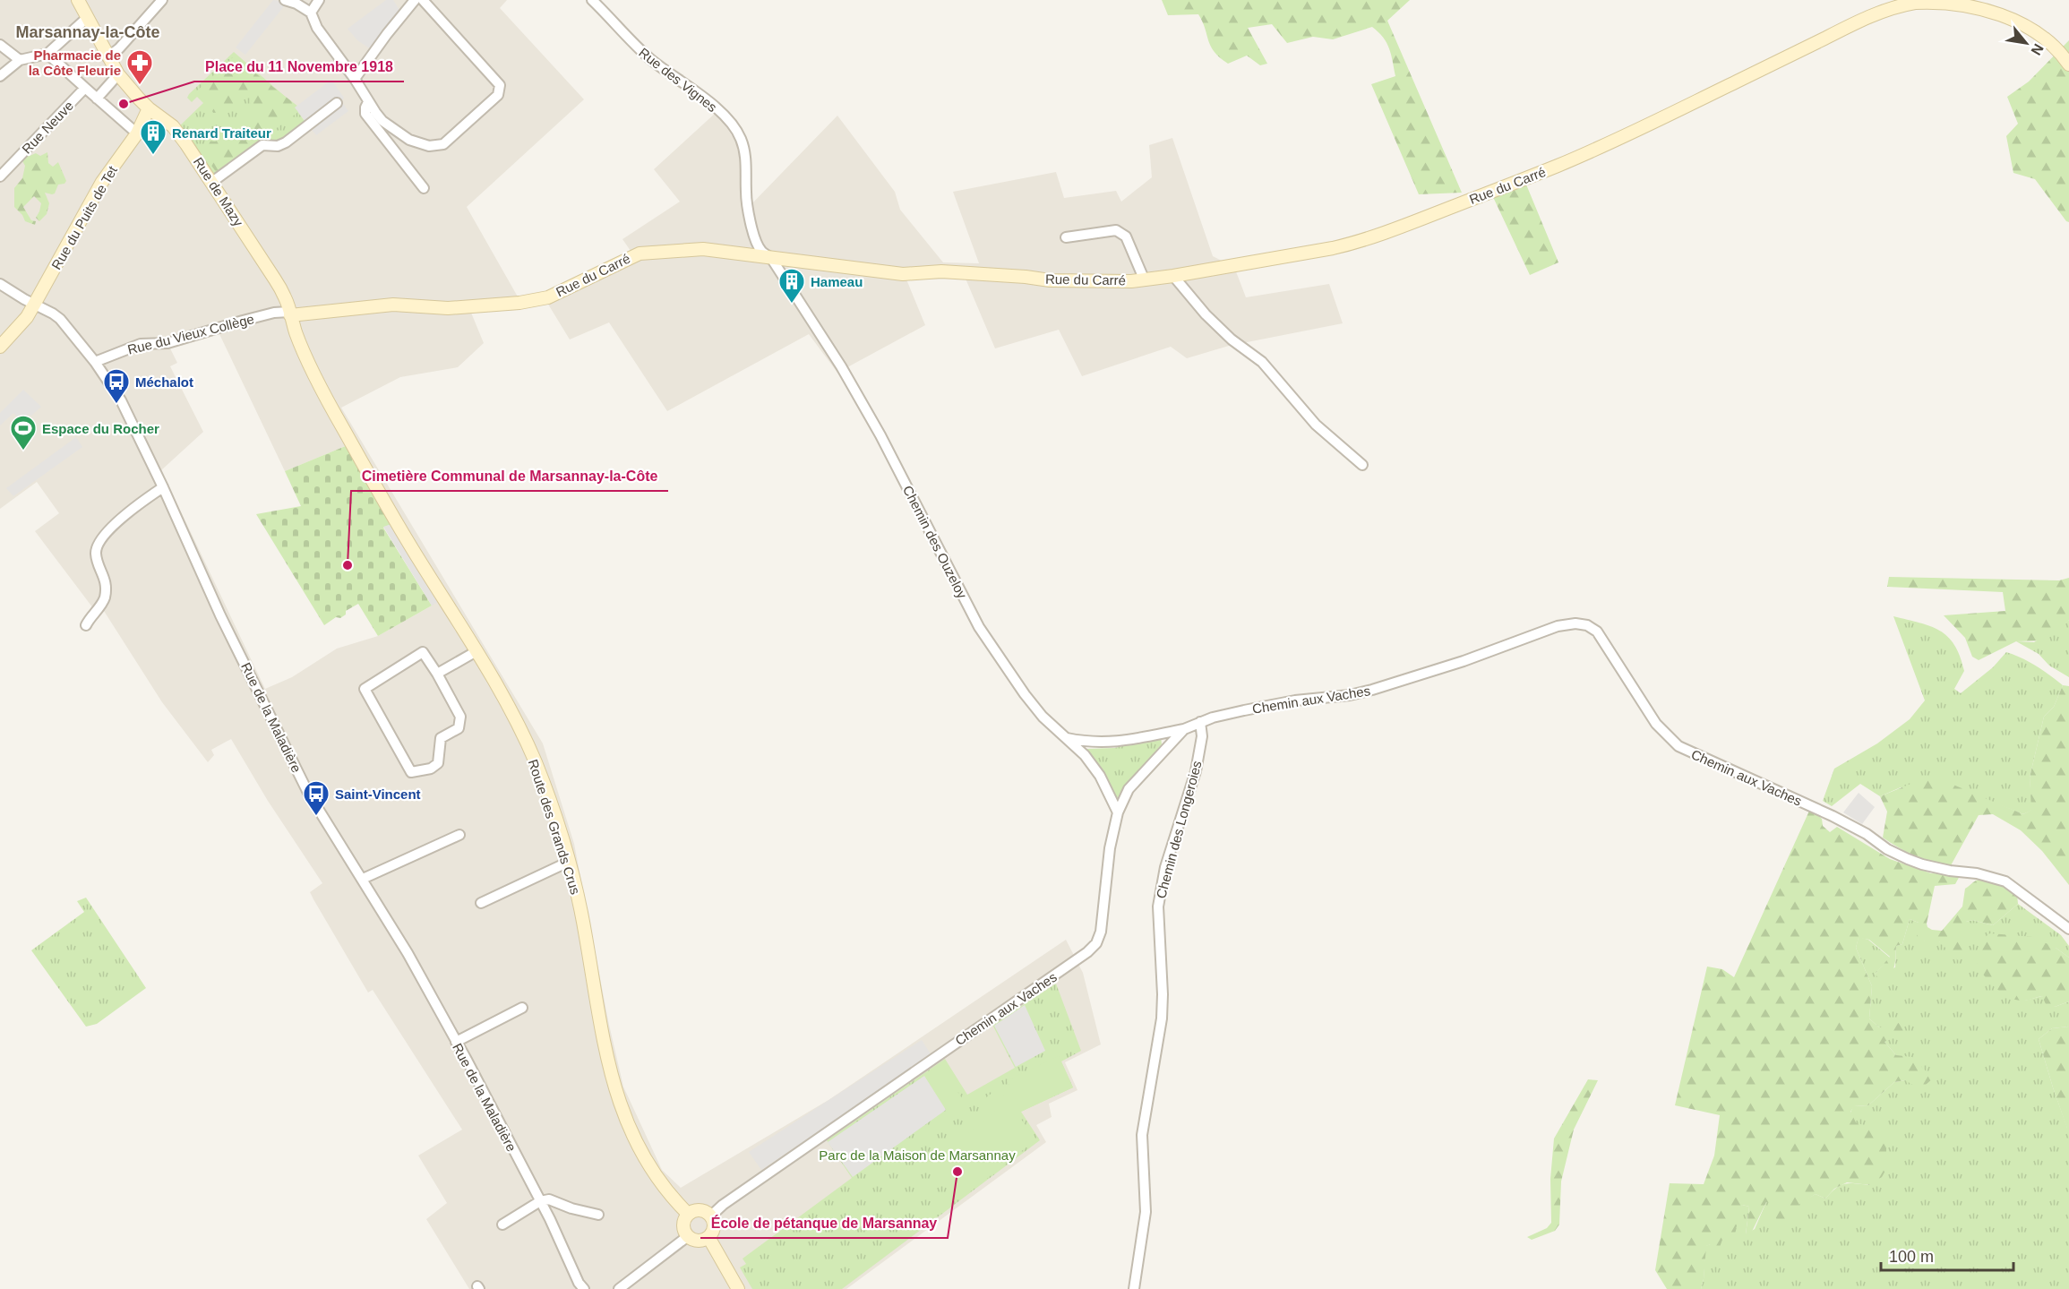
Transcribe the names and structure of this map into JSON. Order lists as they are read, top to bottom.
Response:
{
  "streets": {
    "main road": [
      "Rue du Carré",
      "Rue de Mazy",
      "Rue du Puits de Tet",
      "Route des Grands Crus"
    ],
    "street": [
      "Rue des Vignes",
      "Rue Neuve",
      "Rue du Vieux Collège",
      "Chemin des Ouzeloy",
      "Chemin aux Vaches",
      "Rue de la Maladière",
      "Chemin des Longeroies"
    ]
  },
  "crossings": [
    ["Rue des Vignes", "Rue du Carré"],
    ["Rue des Vignes", "Chemin des Ouzeloy"],
    ["Rue du Carré", "Rue de Mazy"],
    ["Rue du Carré", "Rue du Vieux Collège"],
    ["Rue du Carré", "Chemin des Ouzeloy"],
    ["Rue du Carré", "Route des Grands Crus"],
    ["Rue de Mazy", "Rue du Puits de Tet"],
    ["Rue de Mazy", "Rue du Vieux Collège"],
    ["Rue de Mazy", "Route des Grands Crus"],
    ["Rue du Puits de Tet", "Rue de la Maladière"],
    ["Rue du Vieux Collège", "Rue de la Maladière"],
    ["Rue du Vieux Collège", "Route des Grands Crus"],
    ["Chemin des Ouzeloy", "Chemin aux Vaches"],
    ["Chemin aux Vaches", "Route des Grands Crus"],
    ["Chemin aux Vaches", "Chemin des Longeroies"]
  ],
  "districts": ["Marsannay-la-Côte"],
  "parks": ["Parc de la Maison de Marsannay"],
  "places": {
    "pharmacy": ["Pharmacie de la Côte Fleurie"],
    "other": ["Place du 11 Novembre 1918", "Cimetière Communal de Marsannay-la-Côte", "École de pétanque de Marsannay"],
    "building": ["Renard Traiteur", "Hameau"],
    "bus stop": ["Méchalot", "Saint-Vincent"],
    "sports": ["Espace du Rocher"]
  },
  "scale_bar": "100 m",
  "north": "bottom right"
}
